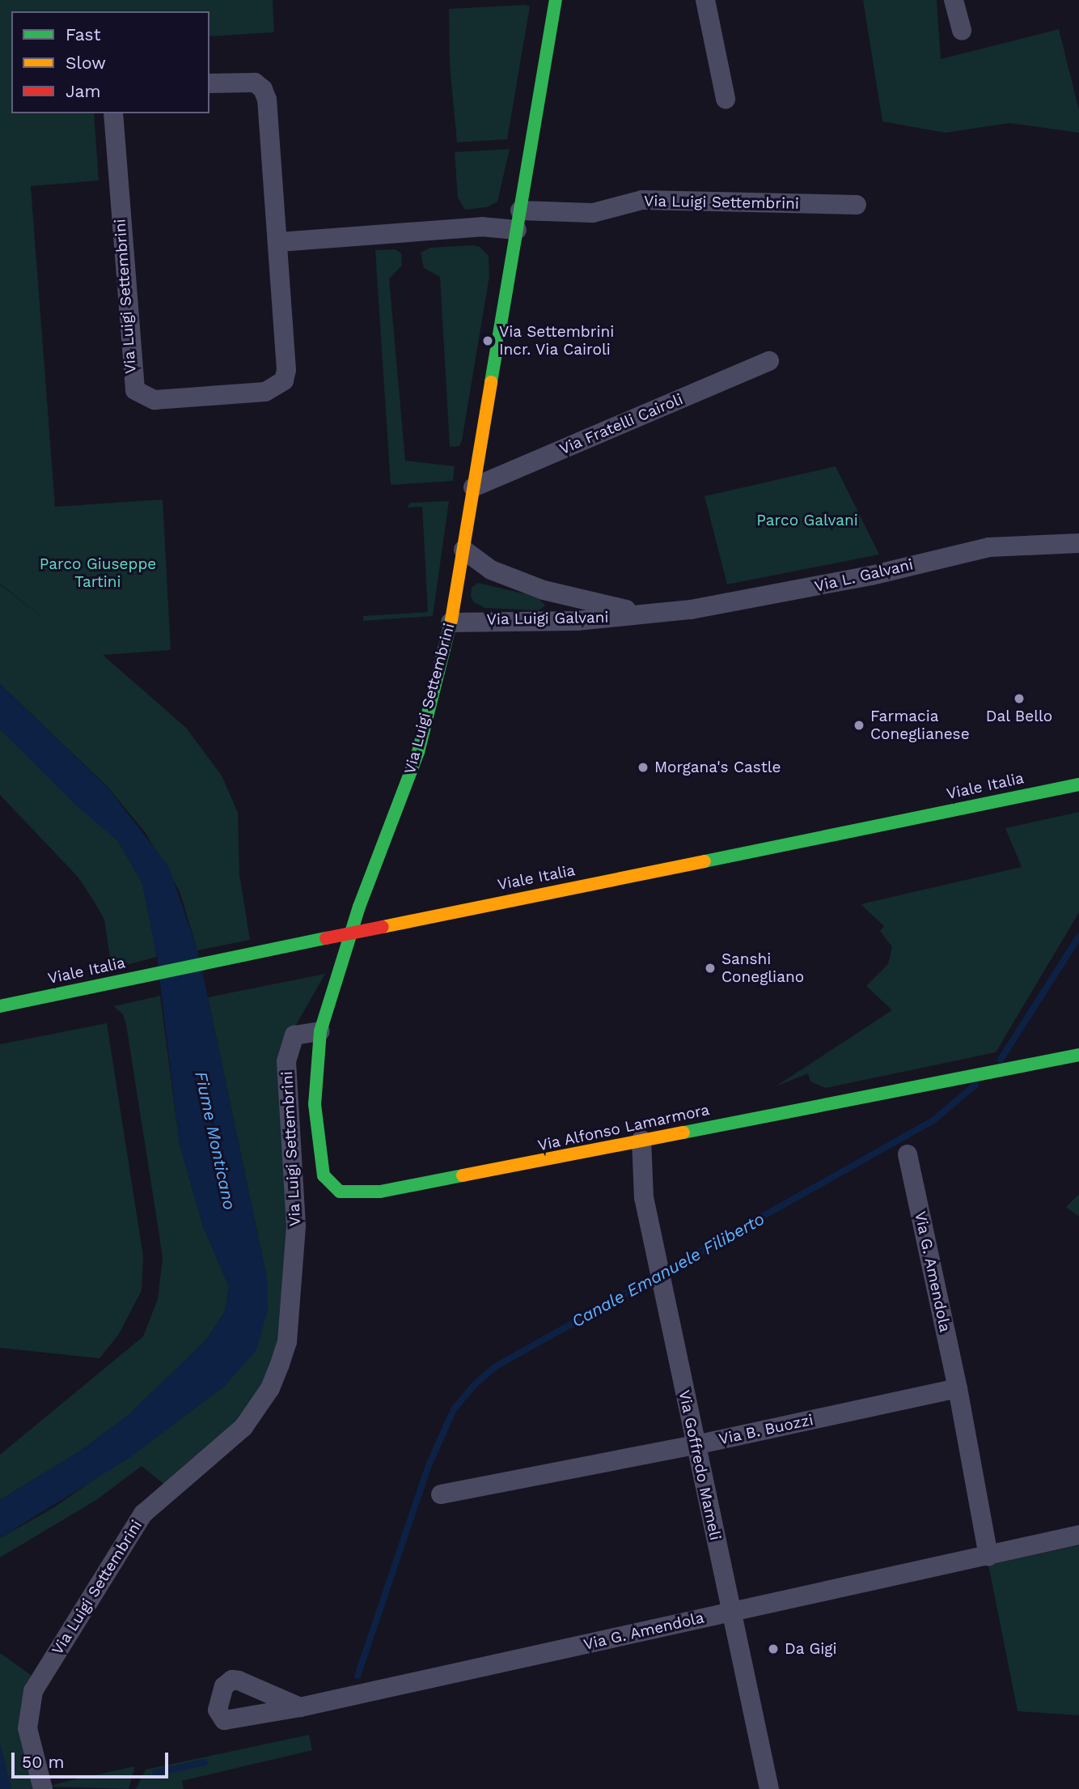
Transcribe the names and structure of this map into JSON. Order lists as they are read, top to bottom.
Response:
{
  "streets": {
    "street": [
      "Via Luigi Settembrini",
      "Via Fratelli Cairoli",
      "Via L. Galvani",
      "Via Luigi Galvani",
      "Viale Italia",
      "Via Alfonso Lamarmora",
      "Via G. Amendola",
      "Via B. Buozzi",
      "Via Goffredo Mameli"
    ]
  },
  "crossings": [
    ["Via Luigi Settembrini", "Via Fratelli Cairoli"],
    ["Via Luigi Settembrini", "Via Luigi Galvani"],
    ["Via Luigi Settembrini", "Via Alfonso Lamarmora"],
    ["Via L. Galvani", "Via Luigi Galvani"],
    ["Via Alfonso Lamarmora", "Via Goffredo Mameli"],
    ["Via G. Amendola", "Via B. Buozzi"],
    ["Via G. Amendola", "Via Goffredo Mameli"],
    ["Via B. Buozzi", "Via Goffredo Mameli"]
  ],
  "water": ["Fiume Monticano", "Canale Emanuele Filiberto"],
  "parks": ["Parco Galvani", "Parco Giuseppe Tartini"],
  "places": [
    "Via Settembrini Incr. Via Cairoli",
    "Dal Bello",
    "Farmacia Coneglianese",
    "Morgana's Castle",
    "Sanshi Conegliano",
    "Da Gigi"
  ],
  "legend": ["Fast", "Slow", "Jam"],
  "scale_bar": "50 m"
}
